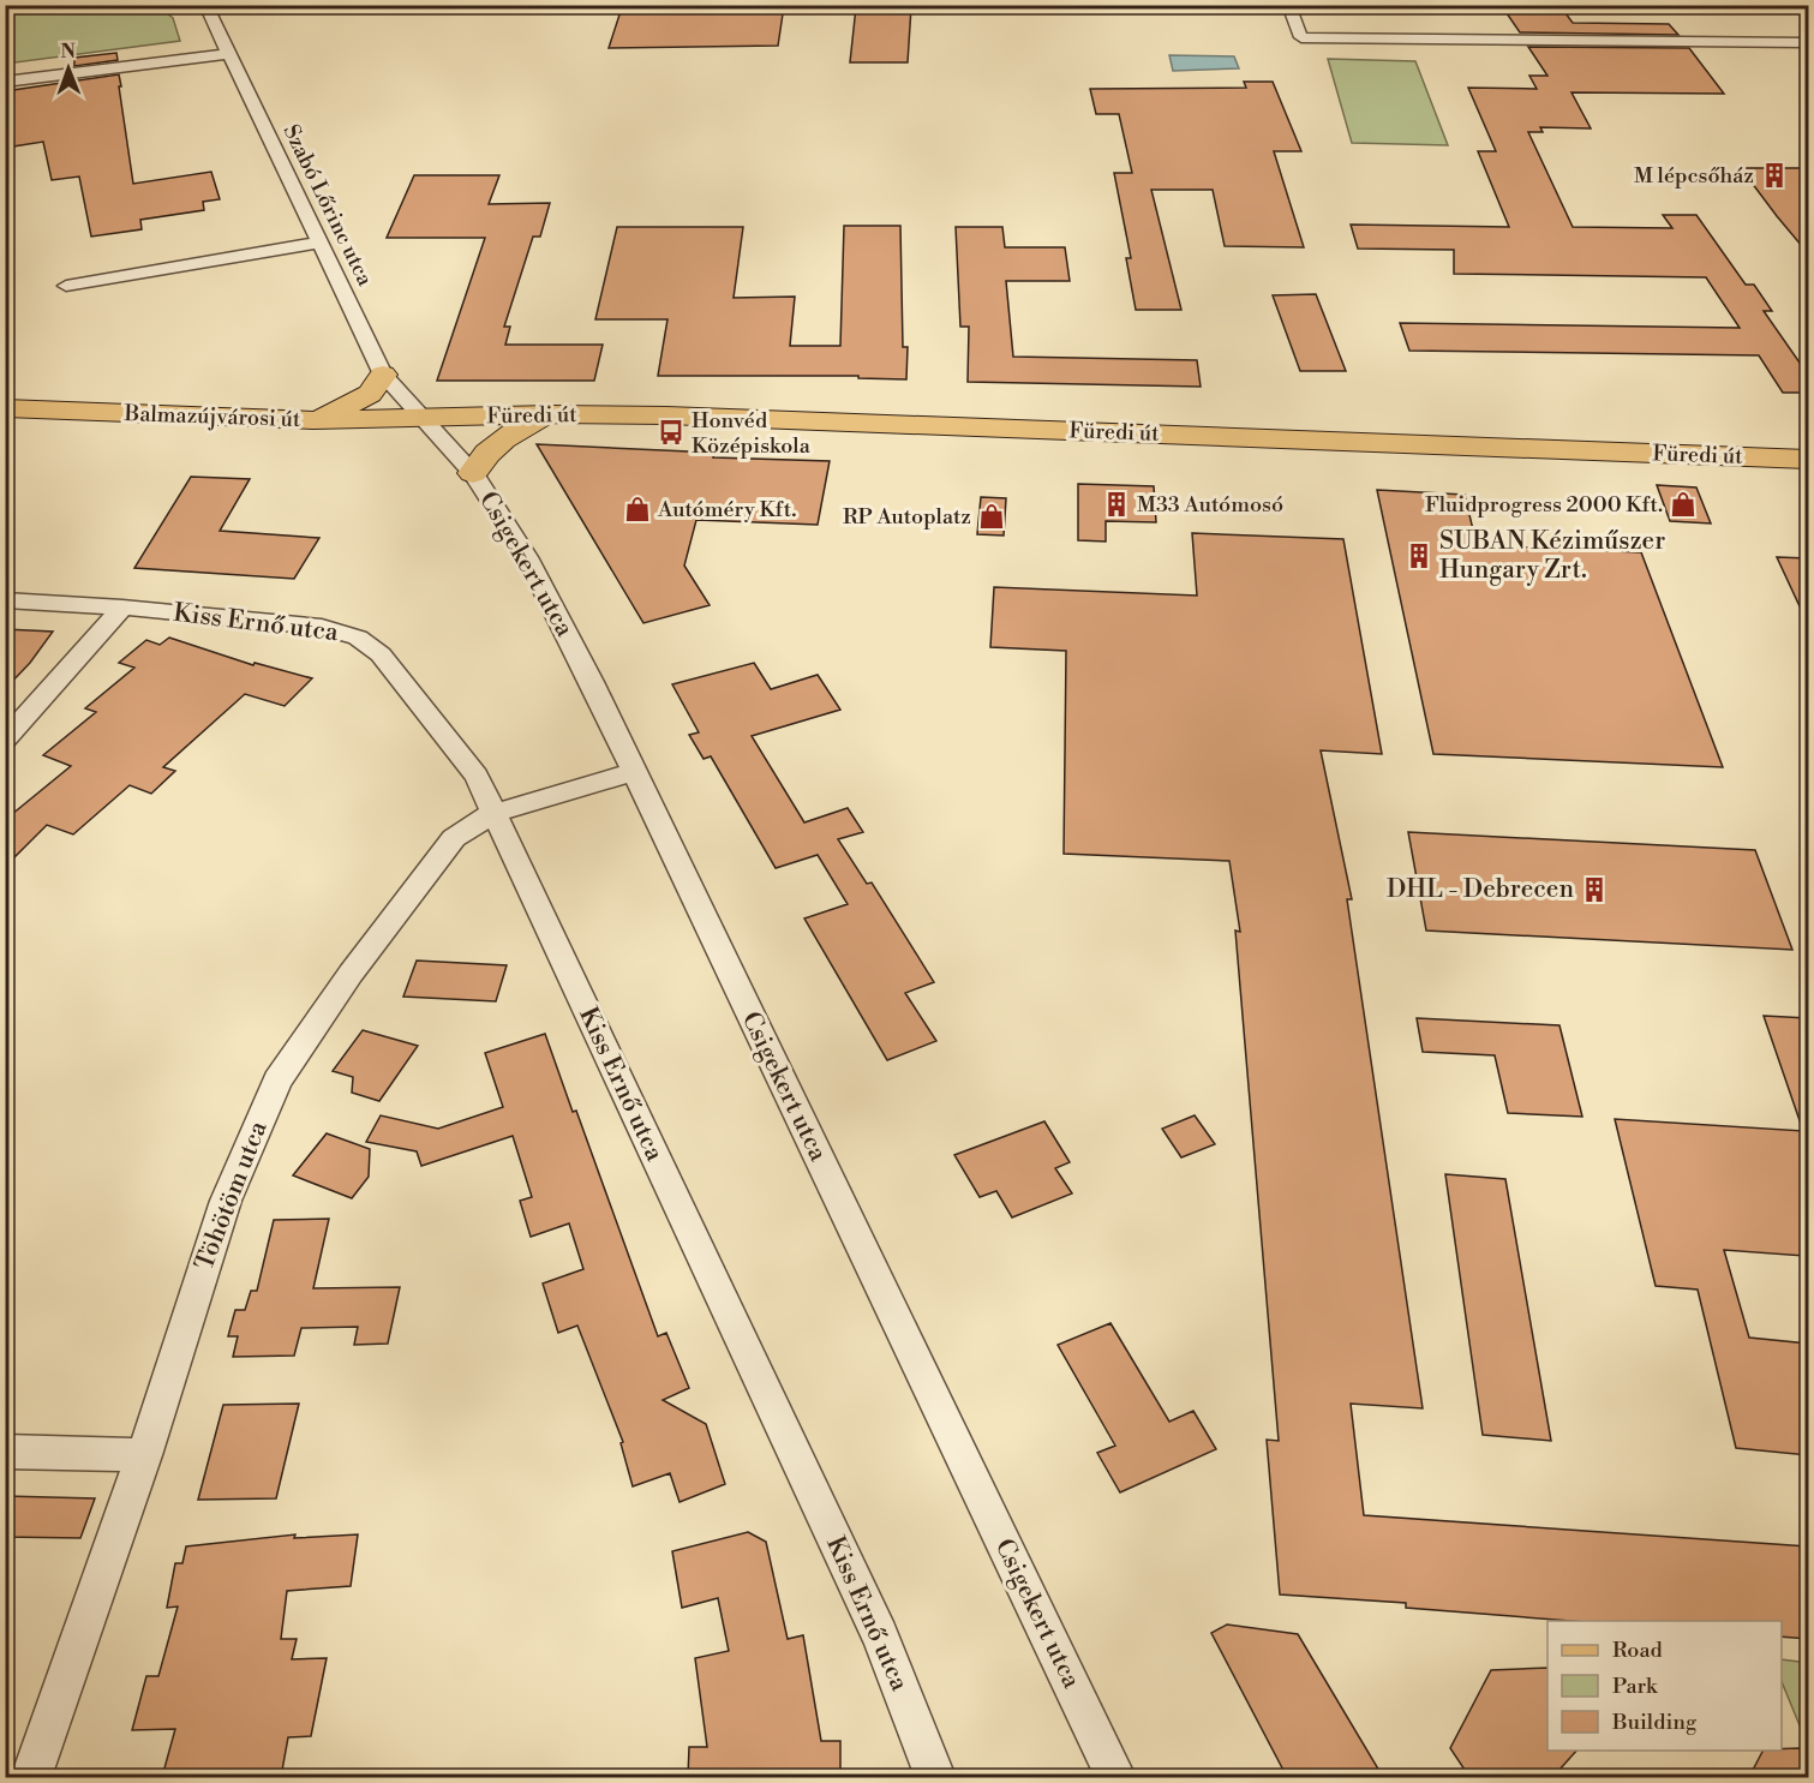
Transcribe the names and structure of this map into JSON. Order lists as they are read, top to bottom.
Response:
{
  "streets": {
    "main road": ["Füredi út", "Balmazújvárosi út"],
    "street": [
      "Szabó Lőrinc utca",
      "Csigekert utca",
      "Kiss Ernő utca",
      "Töhötöm utca"
    ]
  },
  "crossings": [
    ["Szabó Lőrinc utca", "Füredi út"],
    ["Szabó Lőrinc utca", "Balmazújvárosi út"],
    ["Szabó Lőrinc utca", "Csigekert utca"],
    ["Füredi út", "Balmazújvárosi út"],
    ["Füredi út", "Csigekert utca"],
    ["Balmazújvárosi út", "Csigekert utca"],
    ["Csigekert utca", "Töhötöm utca"],
    ["Kiss Ernő utca", "Töhötöm utca"]
  ],
  "places": {
    "building": [
      "M lépcsőház",
      "M33 Autómosó",
      "SUBAN Kéziműszer Hungary Zrt.",
      "DHL - Debrecen"
    ],
    "bus stop": ["Honvéd Középiskola"],
    "shop": ["Fluidprogress 2000 Kft.", "Autóméry Kft.", "RP Autoplatz"]
  },
  "legend": ["Road", "Park", "Building"],
  "north": "top"
}
